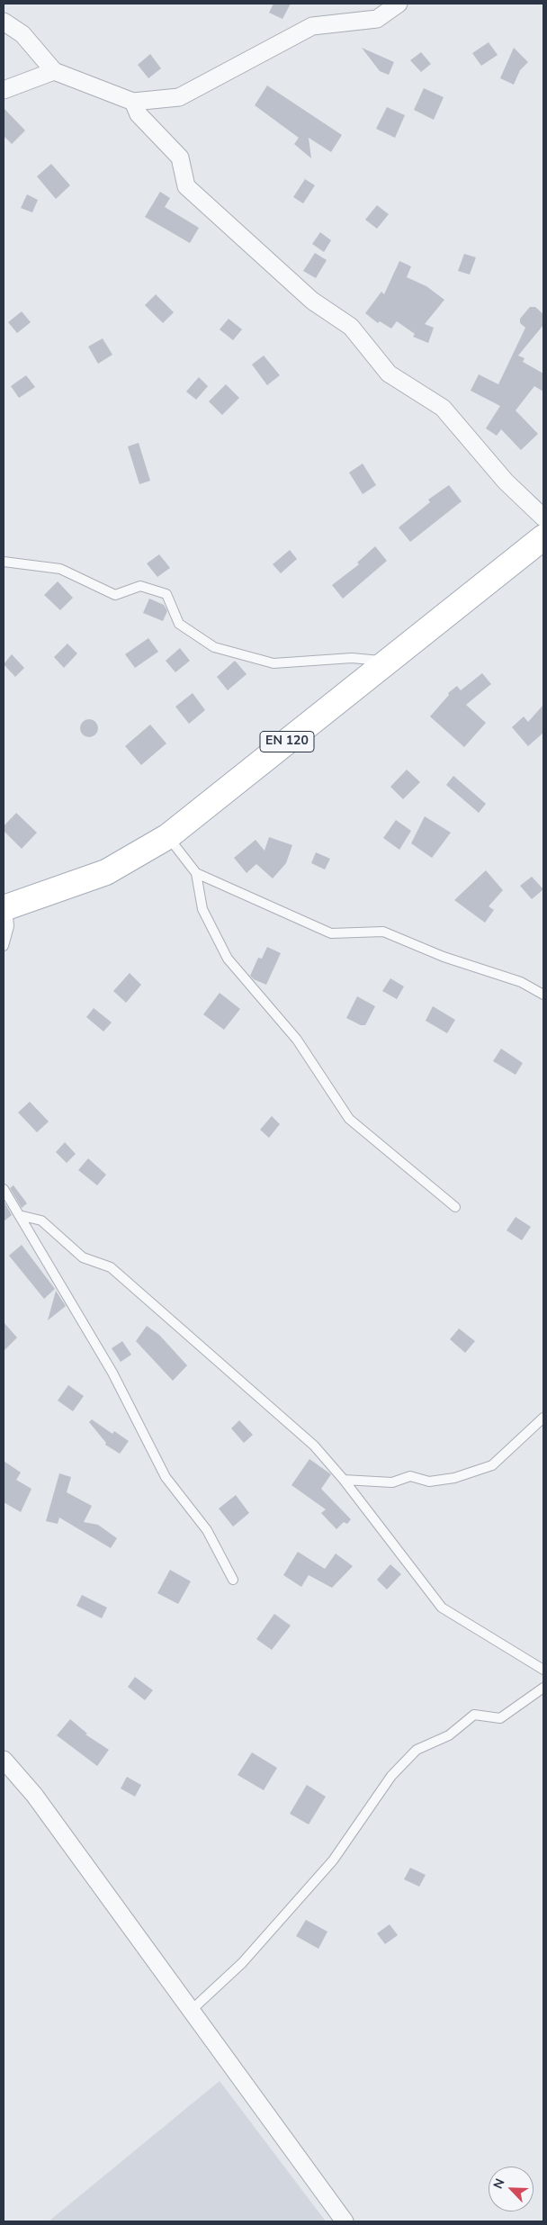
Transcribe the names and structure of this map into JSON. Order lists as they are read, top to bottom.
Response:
{
  "streets": {
    "main road": ["EN 120"]
  },
  "north": "top left"
}
